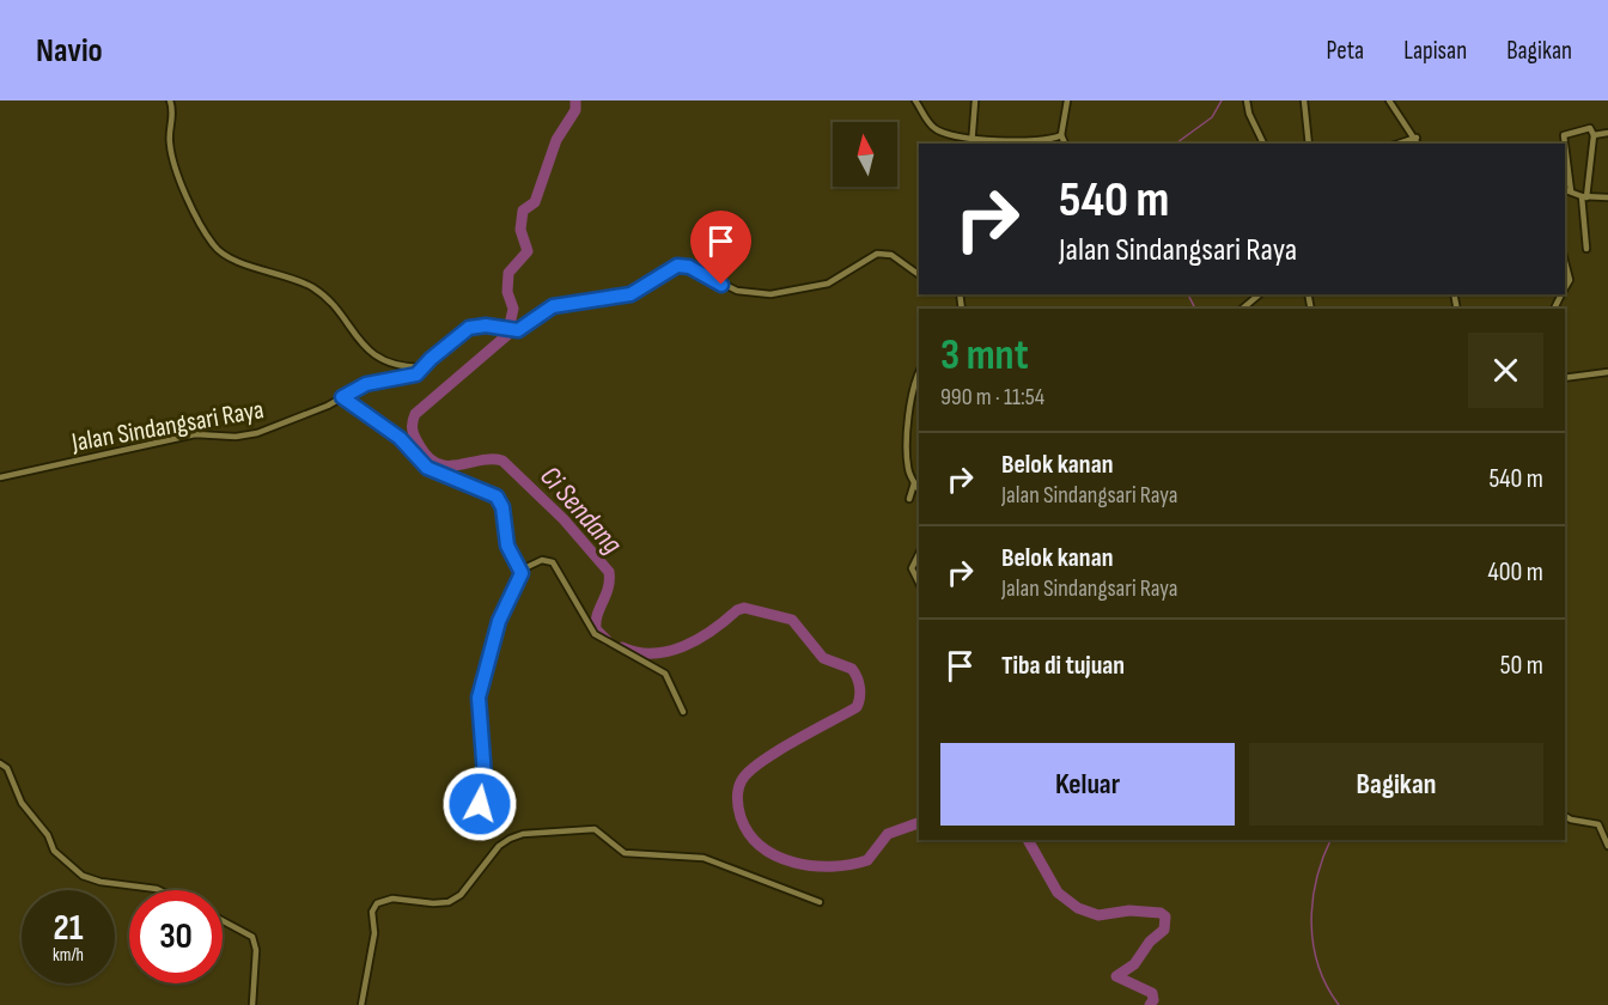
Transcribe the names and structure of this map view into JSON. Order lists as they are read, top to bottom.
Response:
{
  "streets": {
    "street": ["Jalan Sindangsari Raya"]
  },
  "water": ["Ci Sendang"],
  "north": "top",
  "page": {
    "header": "Navio",
    "nav": ["Peta", "Lapisan", "Bagikan"],
    "turn": ["540 m", "Jalan Sindangsari Raya"],
    "heading": ["3 mnt", "990 m · 11:54"],
    "list": [
      {
        "name": "Belok kanan",
        "note": "Jalan Sindangsari Raya",
        "value": "540 m"
      },
      {
        "name": "Belok kanan",
        "note": "Jalan Sindangsari Raya",
        "value": "400 m"
      },
      {
        "name": "Tiba di tujuan",
        "value": "50 m"
      }
    ],
    "buttons": ["Keluar", "Bagikan"],
    "speed": "21 km/h",
    "limit": "30"
  }
}
